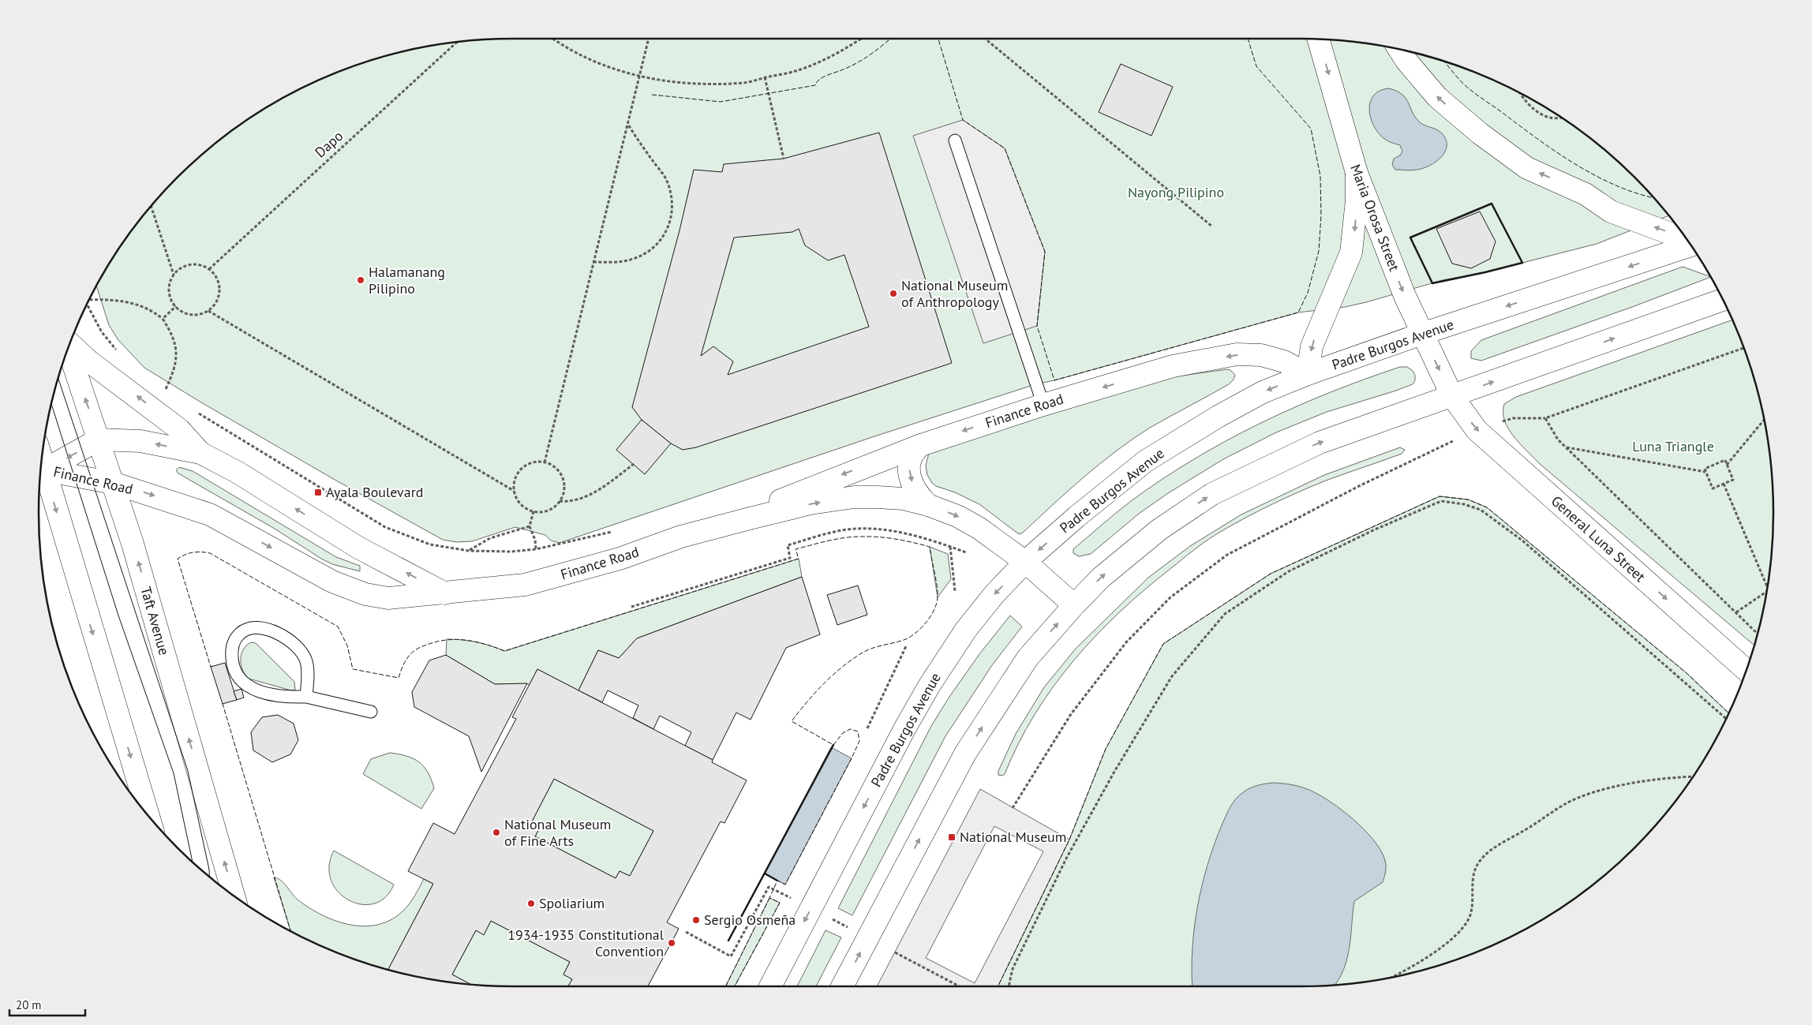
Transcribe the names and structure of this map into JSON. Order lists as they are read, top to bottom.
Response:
{
  "streets": {
    "main road": [
      "Maria Orosa Street",
      "Padre Burgos Avenue",
      "Finance Road",
      "General Luna Street",
      "Taft Avenue"
    ],
    "path": ["Dapo"]
  },
  "crossings": [
    ["Maria Orosa Street", "Padre Burgos Avenue"],
    ["Maria Orosa Street", "General Luna Street"],
    ["Padre Burgos Avenue", "Finance Road"],
    ["Finance Road", "Taft Avenue"]
  ],
  "one_way": ["Maria Orosa Street", "General Luna Street"],
  "parks": ["Nayong Pilipino", "Luna Triangle"],
  "places": {
    "other": [
      "Halamanang Pilipino",
      "National Museum of Anthropology",
      "National Museum of Fine Arts",
      "Spoliarium",
      "Sergio Osmeña",
      "1934-1935 Constitutional Convention"
    ],
    "transit": ["Ayala Boulevard", "National Museum"]
  },
  "scale_bar": "20 m"
}
